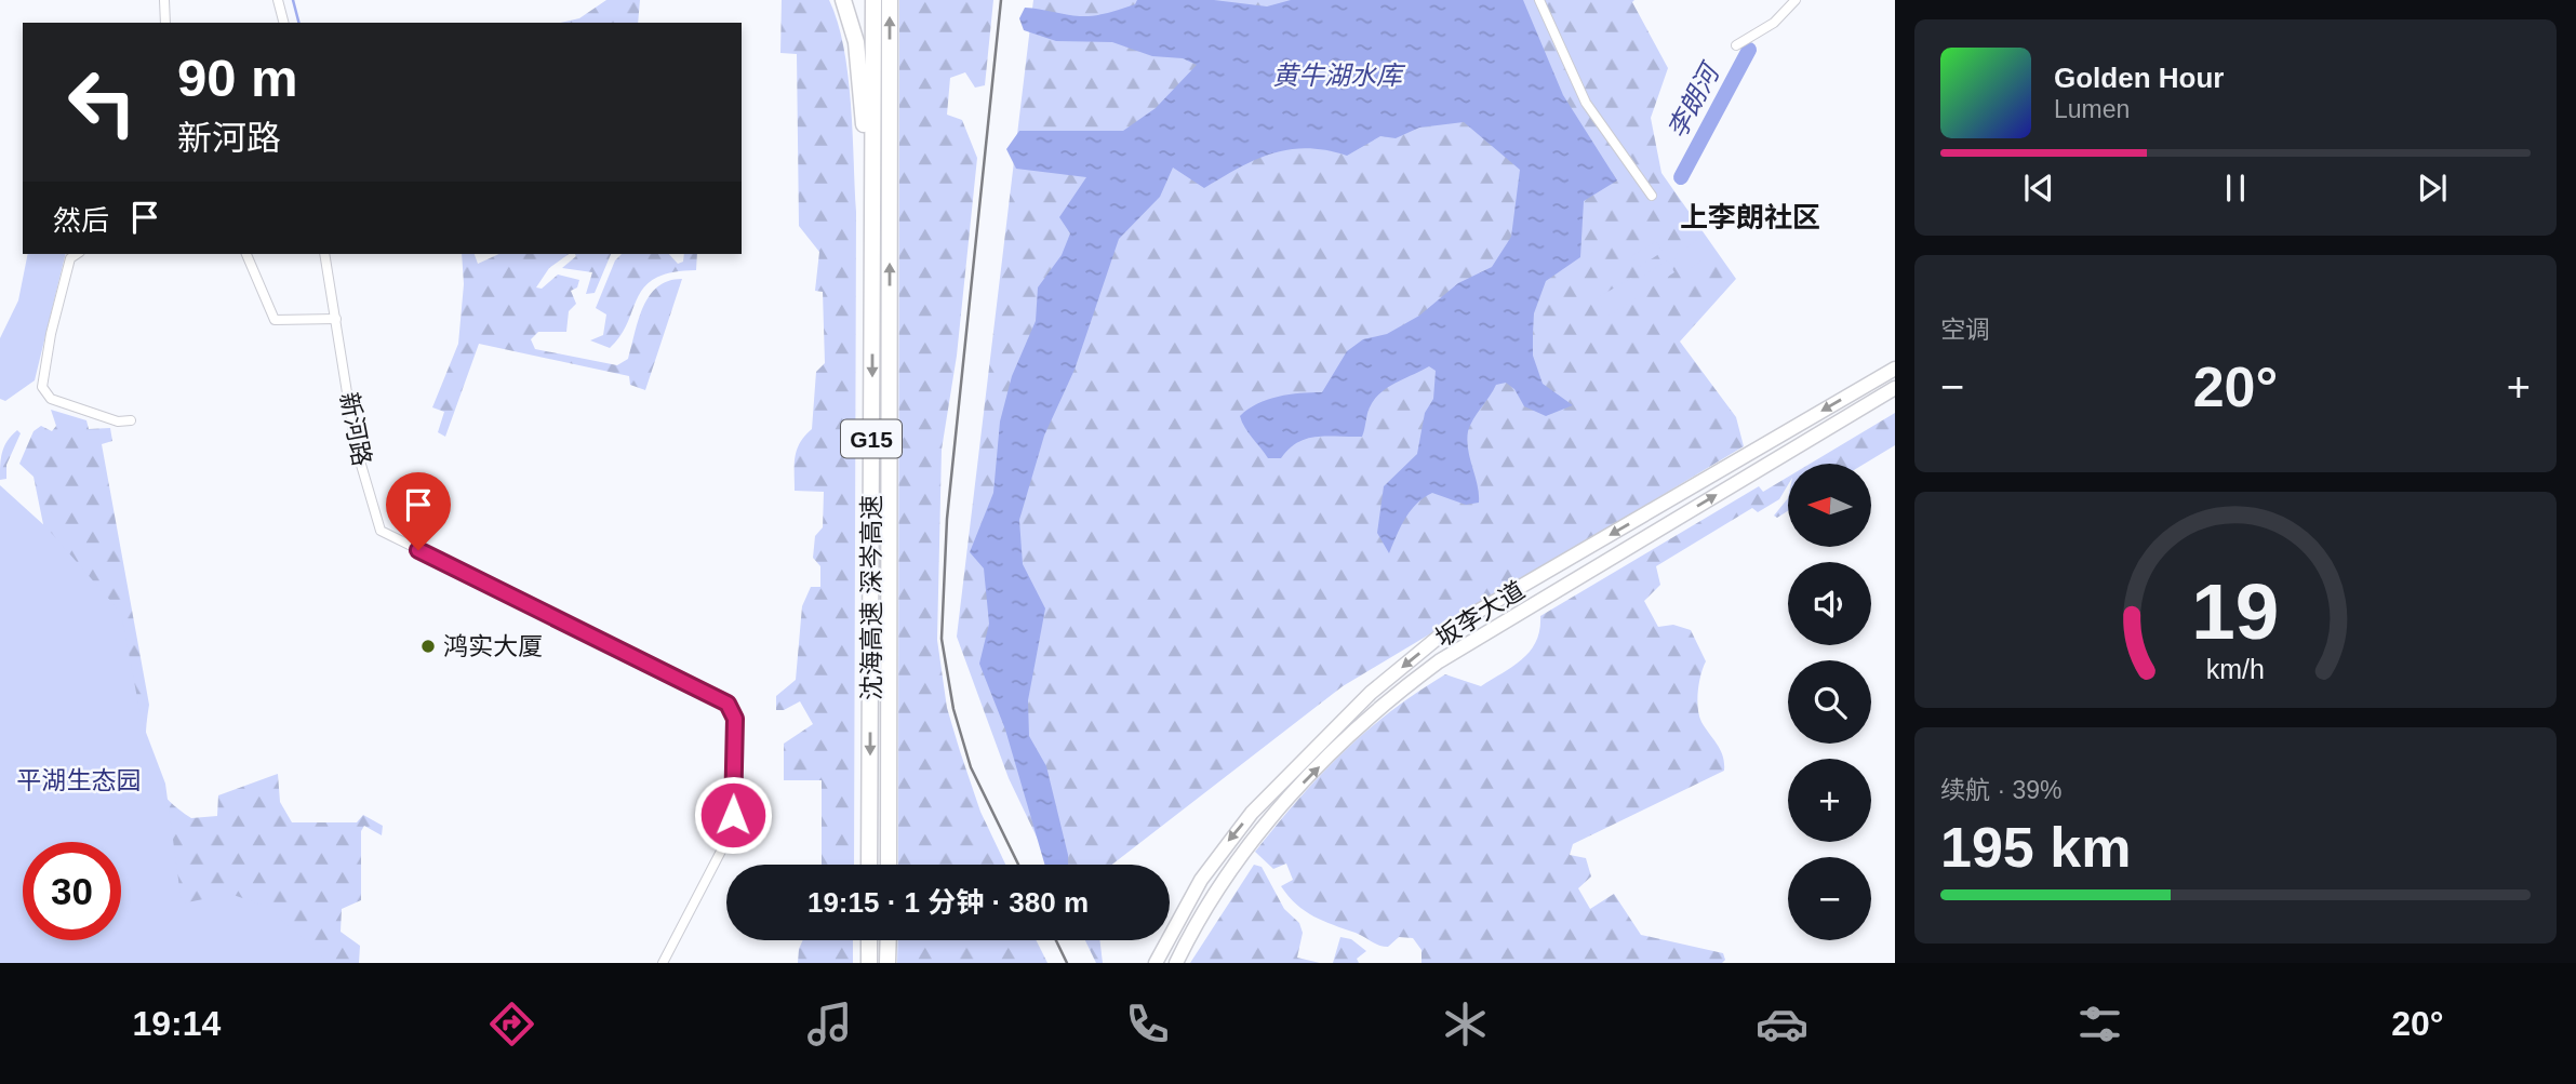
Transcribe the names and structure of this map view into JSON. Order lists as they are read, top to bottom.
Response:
{
  "streets": {
    "highway": ["G15", "沈海高速 深岑高速"],
    "main road": ["坂李大道"],
    "street": ["新河路"]
  },
  "districts": ["上李朗社区"],
  "water": ["黄牛湖水库", "李朗河"],
  "parks": ["平湖生态园"],
  "places": ["鸿实大厦"],
  "north": "left",
  "page": {
    "turn": ["90 m", "新河路"],
    "song": ["Golden Hour", "Lumen"],
    "then": "然后",
    "tile": [
      "空调",
      ["续航 · 39%", "195 km"]
    ],
    "heat": ["−", "20°", "+"],
    "map_buttons": ["+", "−"],
    "limit": "30",
    "trip": "19:15 · 1 分钟 · 380 m",
    "tabs": ["19:14", "20°"],
    "gauge": ["19", "km/h"]
  }
}
